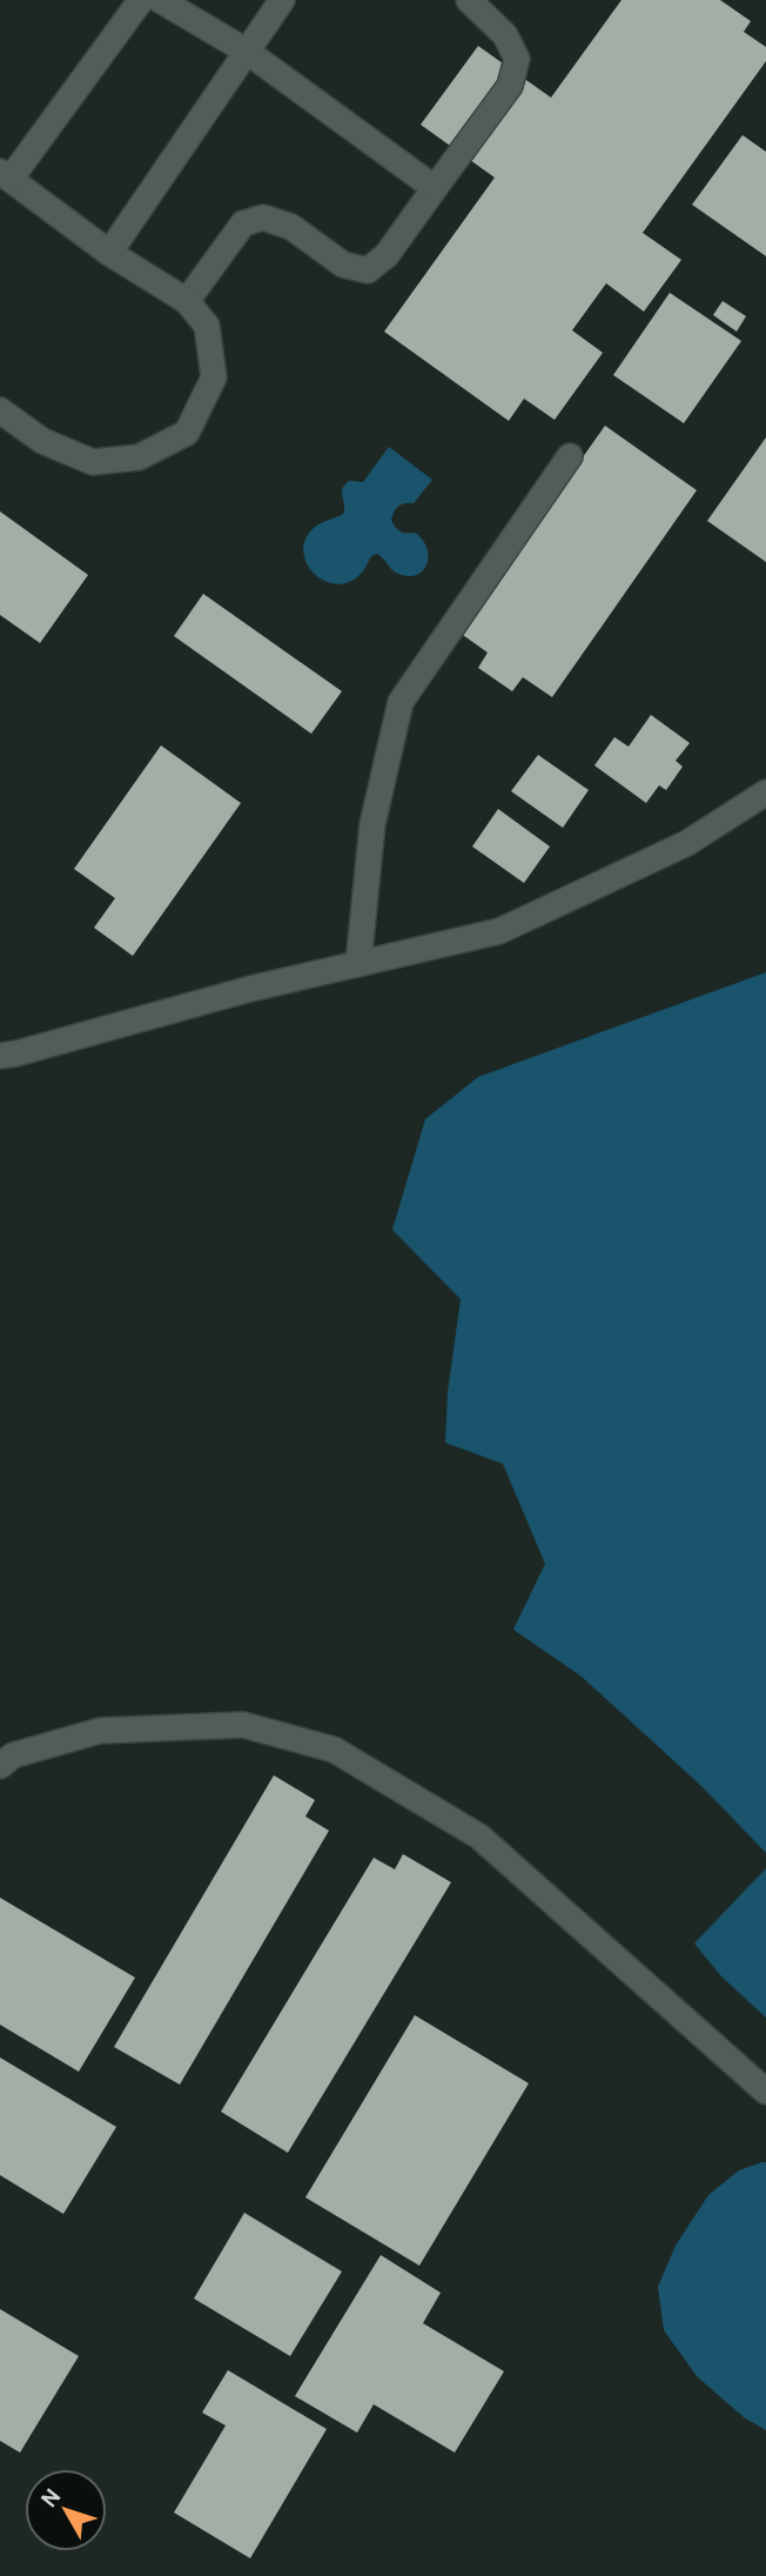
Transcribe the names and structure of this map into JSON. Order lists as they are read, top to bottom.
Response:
{
  "north": "top left"
}
